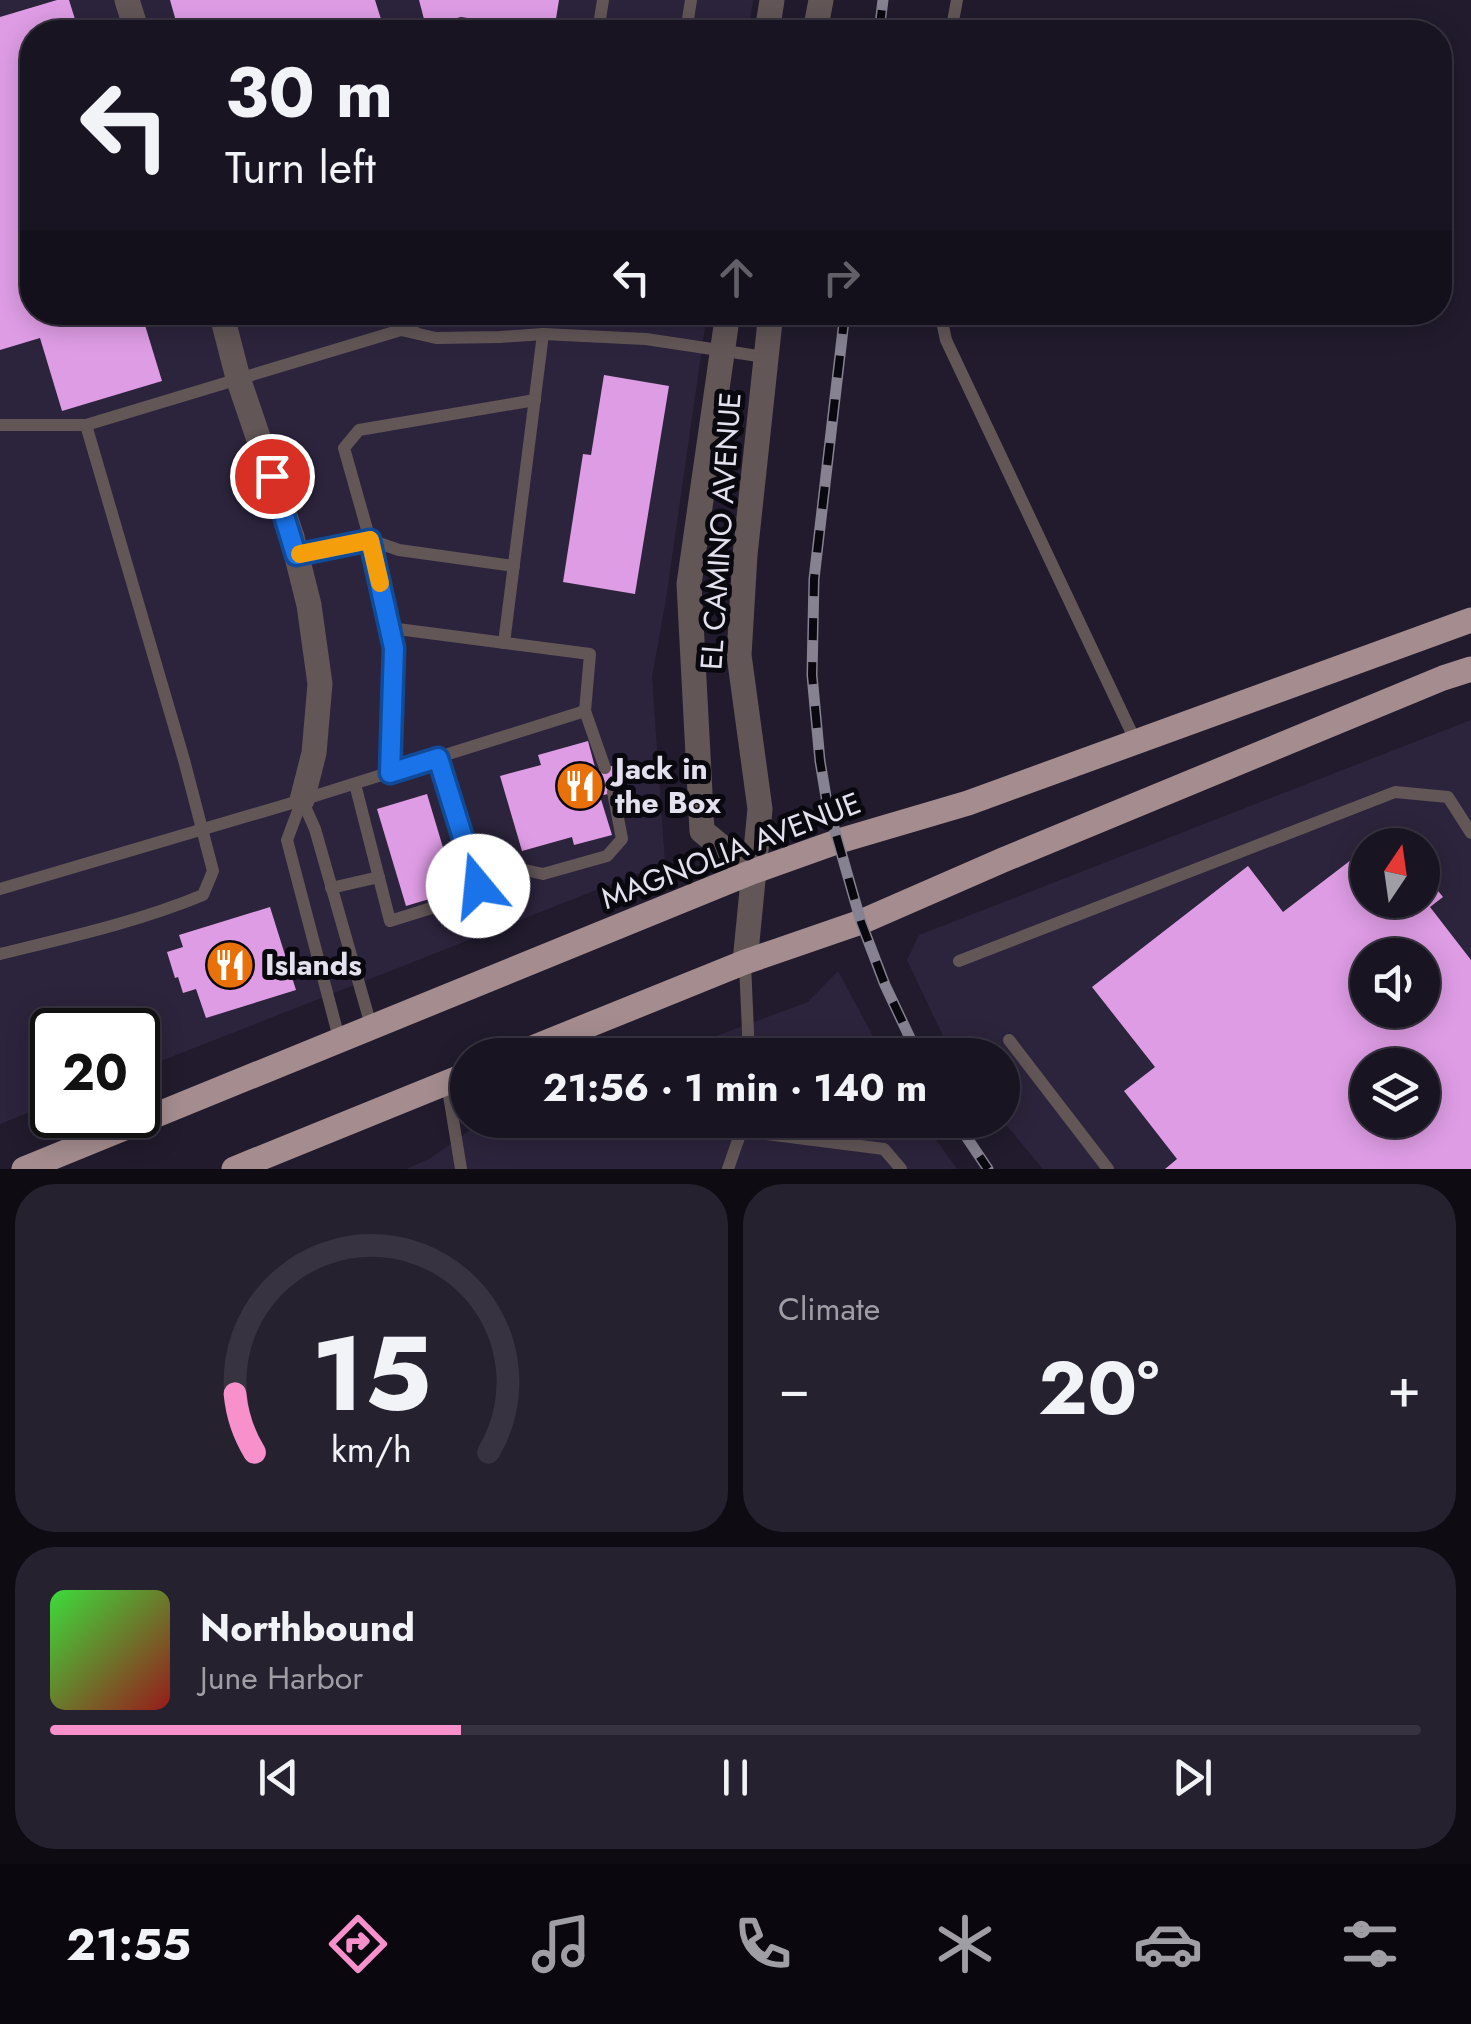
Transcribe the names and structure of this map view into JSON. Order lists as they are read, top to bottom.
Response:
{
  "streets": {
    "main road": ["MAGNOLIA AVENUE"],
    "street": ["EL CAMINO AVENUE"]
  },
  "crossings": [
    ["EL CAMINO AVENUE", "MAGNOLIA AVENUE"]
  ],
  "places": {
    "restaurant": ["Jack in the Box", "Islands"]
  },
  "north": "top",
  "page": {
    "turn": ["30 m", "Turn left"],
    "limit": "20",
    "trip": "21:56 · 1 min · 140 m",
    "tile": "Climate",
    "heat": ["−", "20°", "+"],
    "song": ["Northbound", "June Harbor"],
    "tabs": "21:55",
    "gauge": ["15", "km/h"]
  }
}
